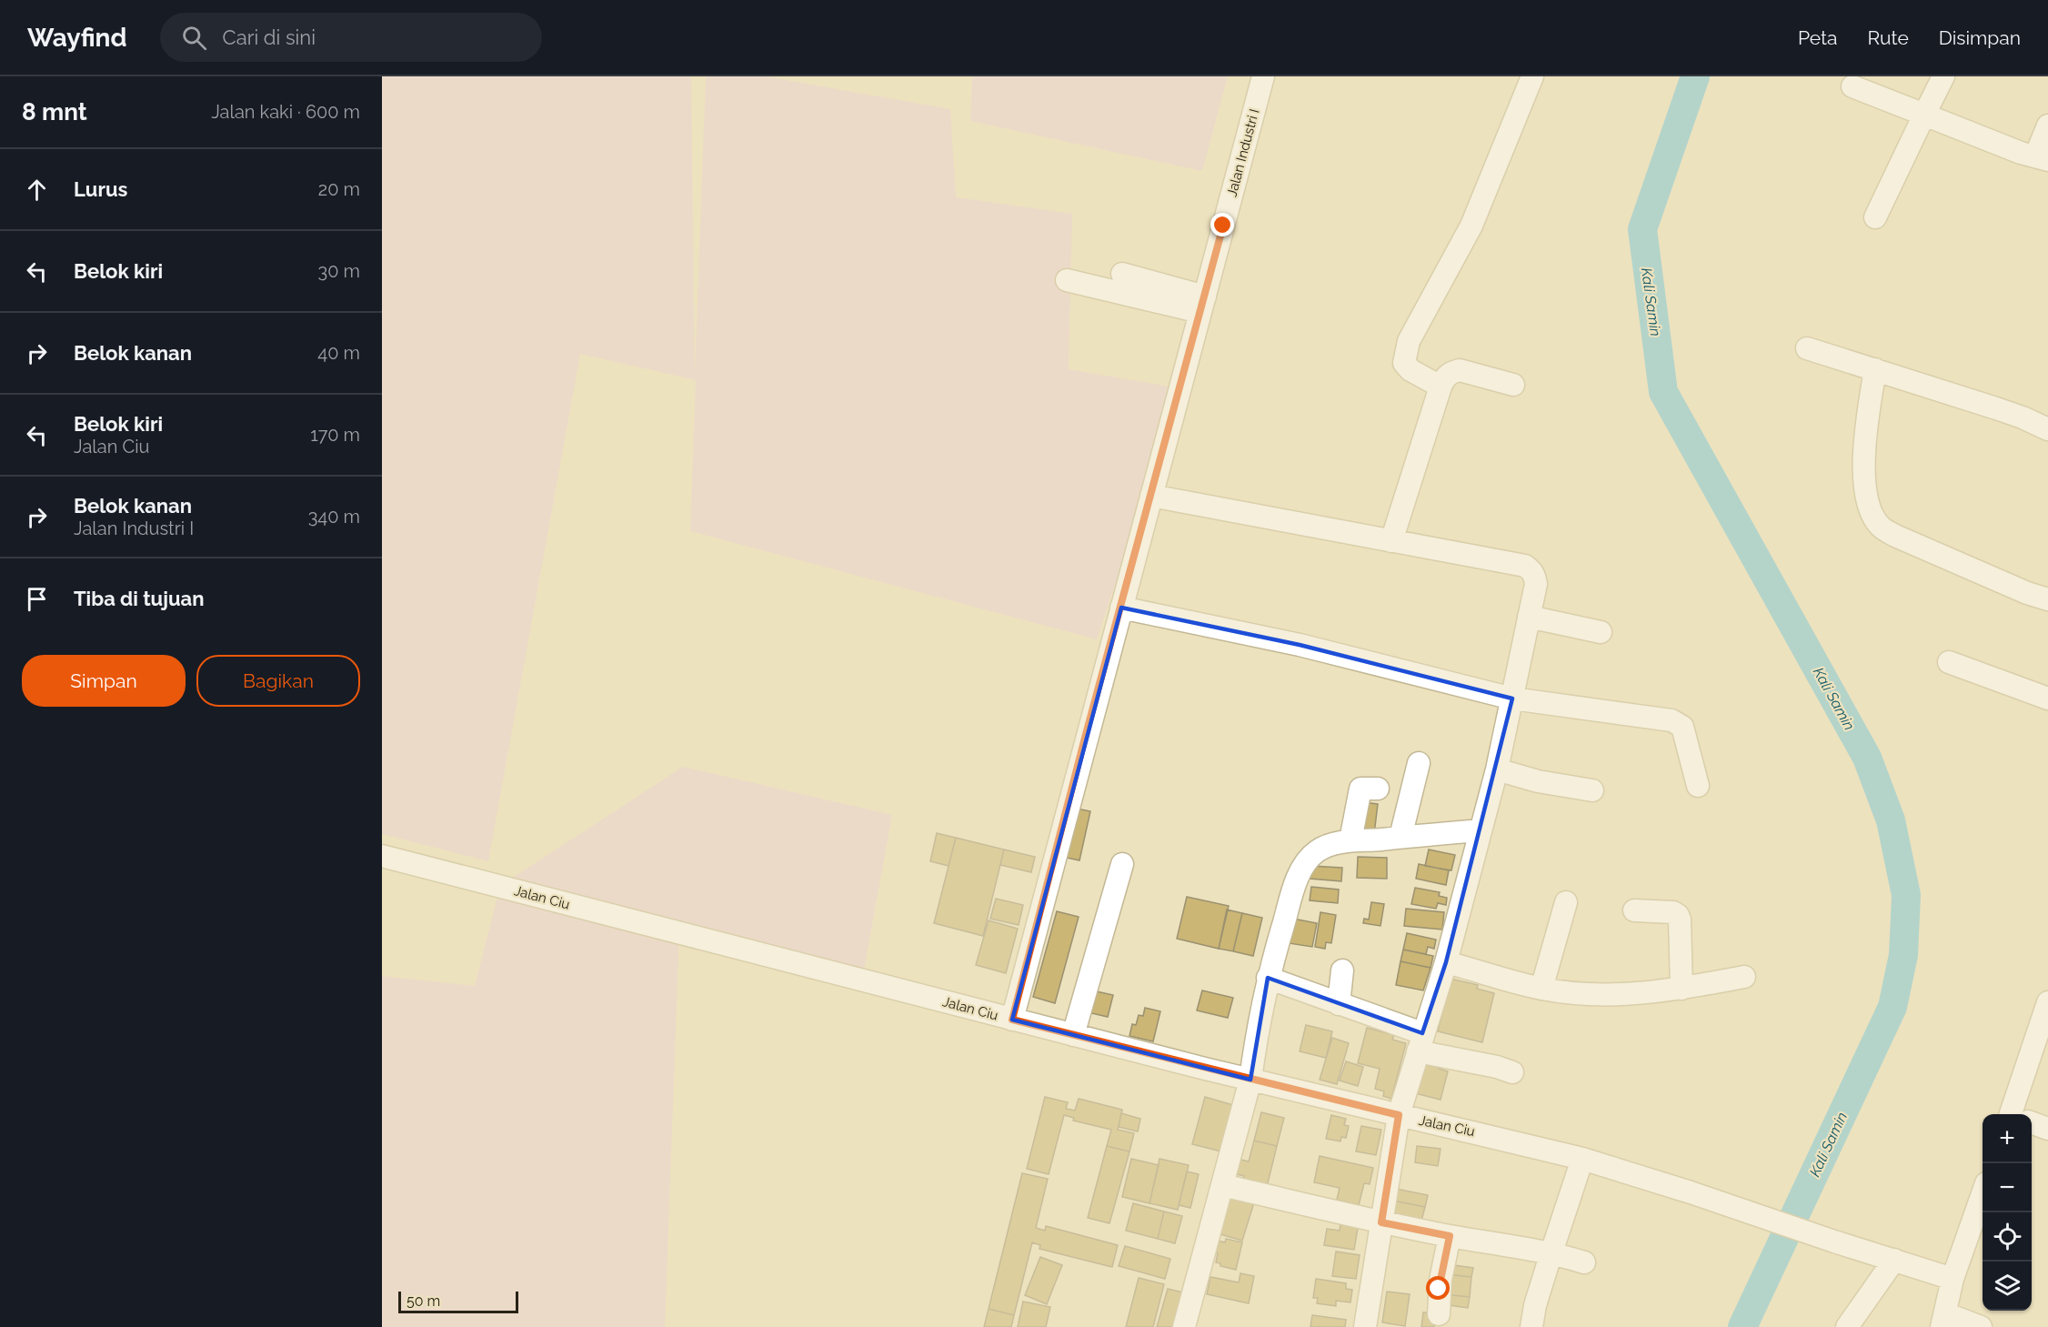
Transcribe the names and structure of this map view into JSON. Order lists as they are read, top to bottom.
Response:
{
  "streets": {
    "street": ["Jalan Industri I", "Jalan Ciu"]
  },
  "crossings": [
    ["Jalan Industri I", "Jalan Ciu"]
  ],
  "water": ["Kali Samin"],
  "scale_bar": "50 m",
  "page": {
    "header": "Wayfind",
    "search": "Cari di sini",
    "nav": ["Peta", "Rute", "Disimpan"],
    "heading": ["8 mnt", "Jalan kaki · 600 m"],
    "list": [
      ["Lurus", "20 m"],
      ["Belok kiri", "30 m"],
      ["Belok kanan", "40 m"],
      ["Belok kiri", "Jalan Ciu", "170 m"],
      ["Belok kanan", "Jalan Industri I", "340 m"],
      "Tiba di tujuan"
    ],
    "buttons": ["Simpan", "Bagikan"],
    "map_buttons": ["+", "−"],
    "scale": "50 m"
  }
}
